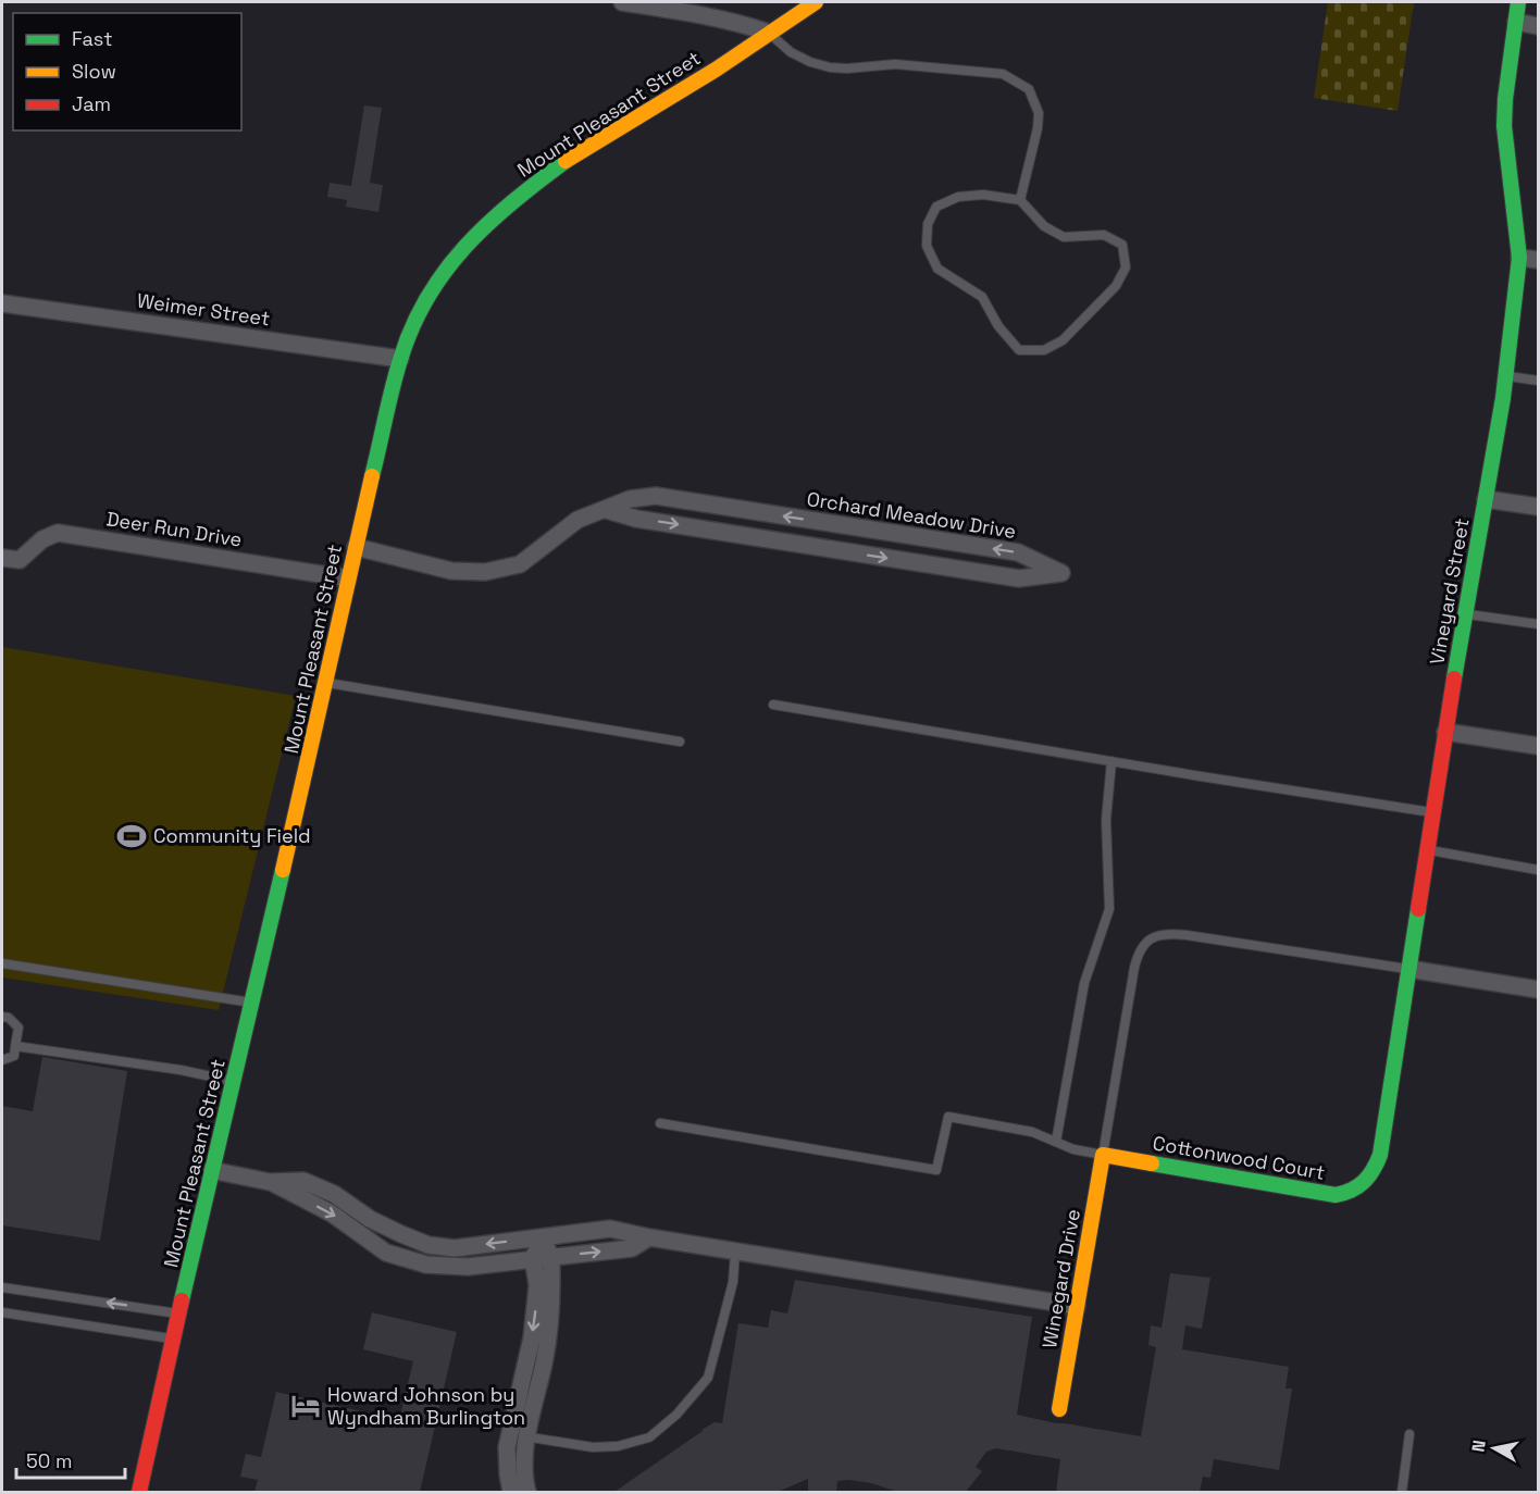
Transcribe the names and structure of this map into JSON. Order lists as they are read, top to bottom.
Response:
{
  "streets": {
    "street": [
      "Mount Pleasant Street",
      "Weimer Street",
      "Orchard Meadow Drive",
      "Deer Run Drive",
      "Vineyard Street",
      "Cottonwood Court",
      "Winegard Drive"
    ]
  },
  "crossings": [
    ["Mount Pleasant Street", "Weimer Street"],
    ["Mount Pleasant Street", "Orchard Meadow Drive"],
    ["Mount Pleasant Street", "Deer Run Drive"],
    ["Vineyard Street", "Cottonwood Court"],
    ["Cottonwood Court", "Winegard Drive"]
  ],
  "places": {
    "sports": ["Community Field"],
    "hotel": ["Howard Johnson by Wyndham Burlington"]
  },
  "legend": ["Fast", "Slow", "Jam"],
  "scale_bar": "50 m",
  "north": "left"
}
